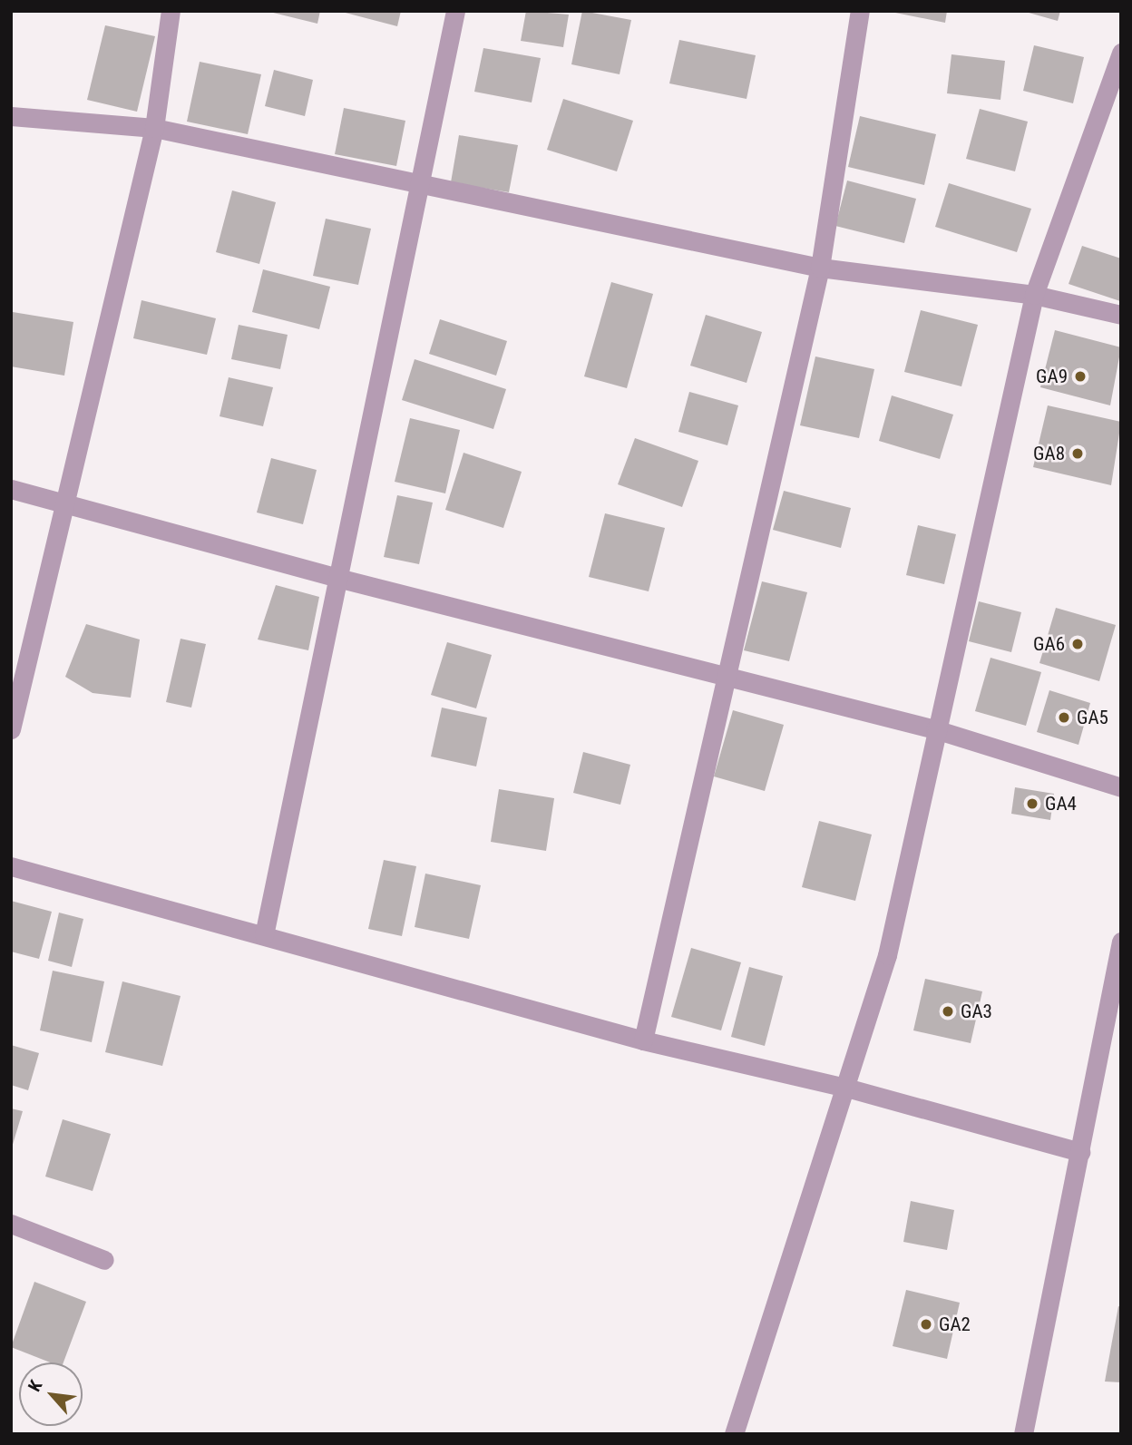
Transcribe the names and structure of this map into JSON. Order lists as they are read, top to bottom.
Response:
{
  "places": [
    "GA9",
    "GA8",
    "GA6",
    "GA5",
    "GA4",
    "GA3",
    "GA2"
  ],
  "north": "top left"
}
